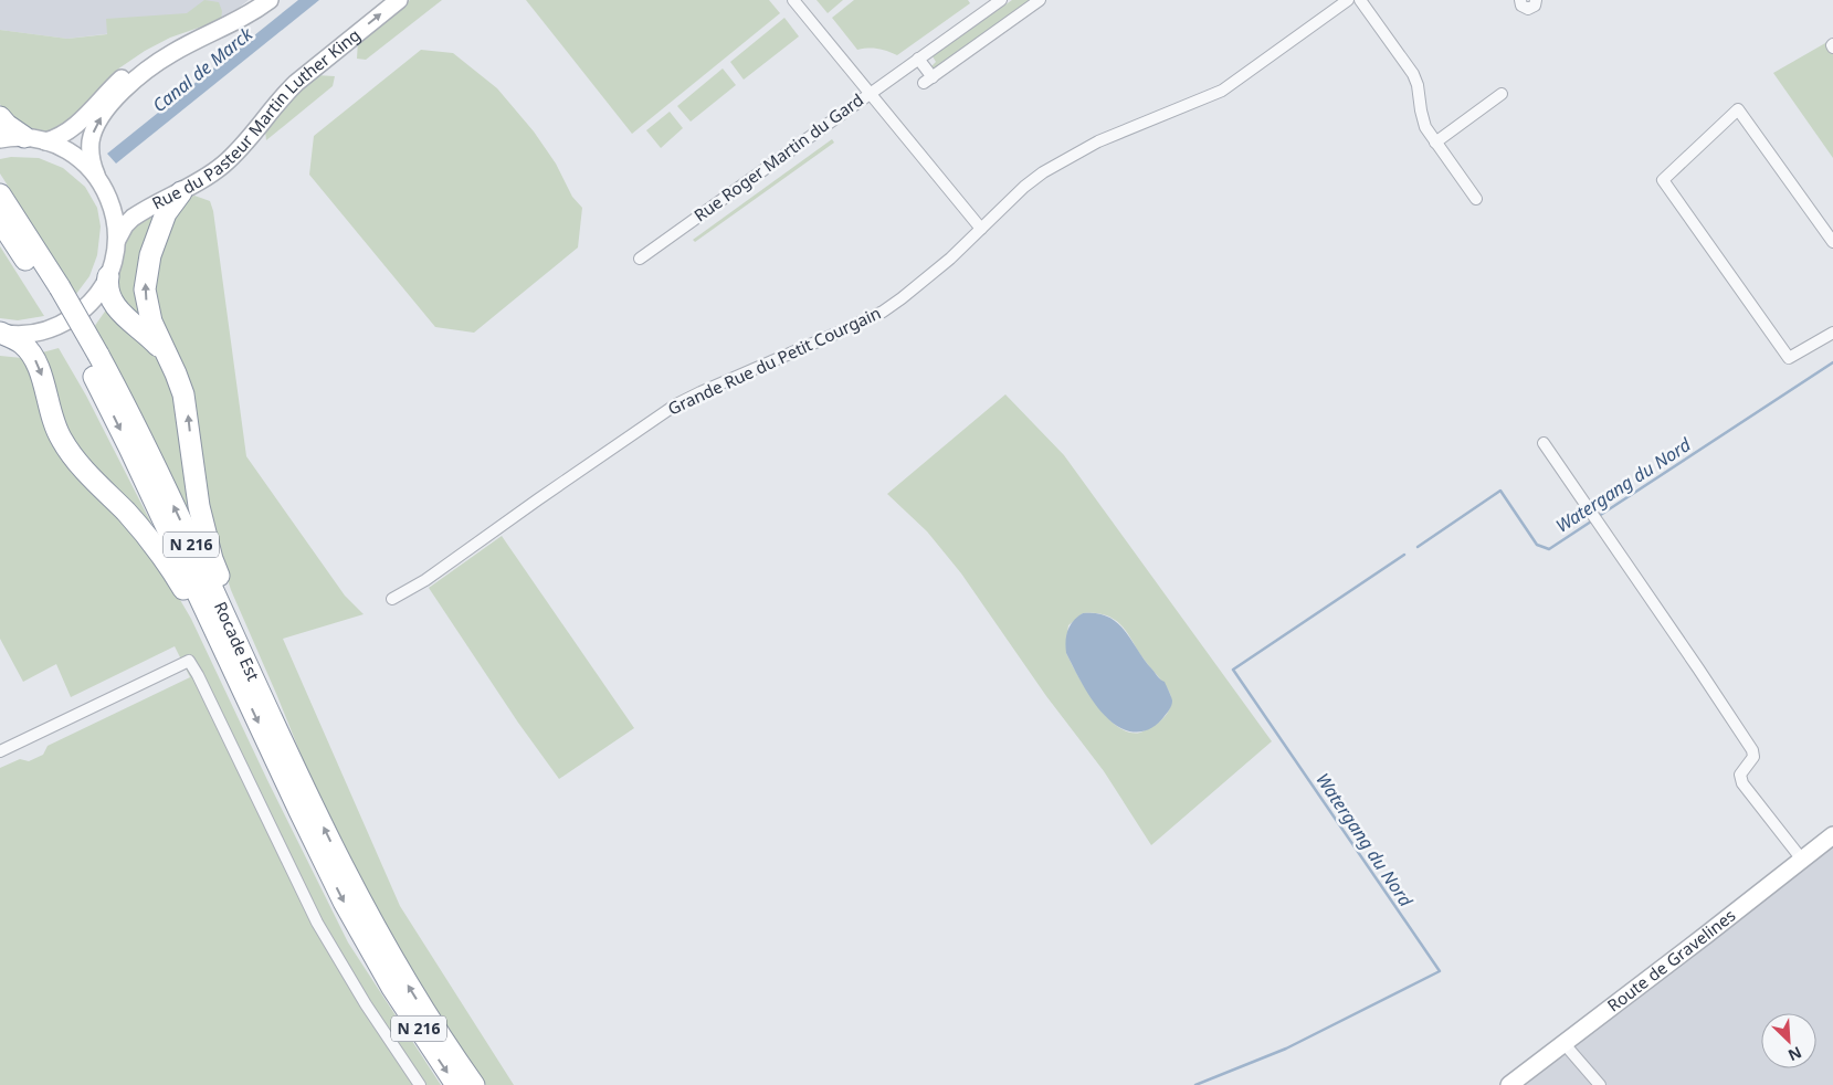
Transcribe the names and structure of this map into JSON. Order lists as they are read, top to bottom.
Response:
{
  "streets": {
    "highway": ["N 216", "Rocade Est"],
    "street": [
      "Rue du Pasteur Martin Luther King",
      "Rue Roger Martin du Gard",
      "Grande Rue du Petit Courgain",
      "Route de Gravelines"
    ]
  },
  "water": ["Canal de Marck", "Watergang du Nord"],
  "north": "bottom right"
}
